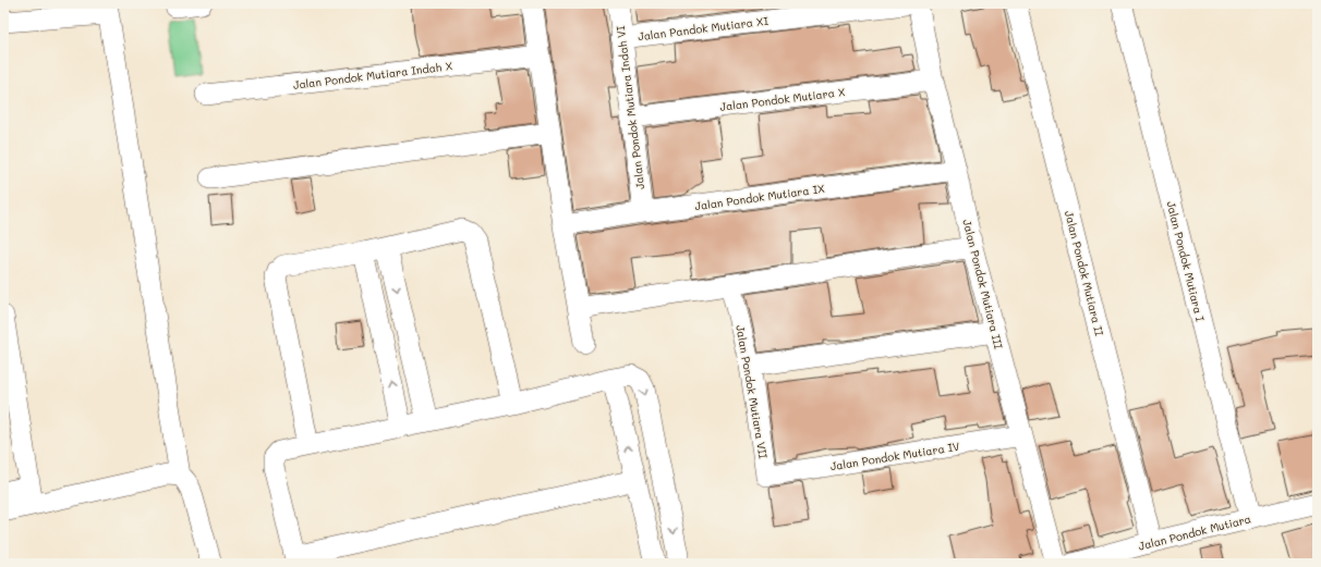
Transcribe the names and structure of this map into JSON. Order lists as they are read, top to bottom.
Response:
{
  "streets": {
    "street": [
      "Jalan Pandok Mutiara XI",
      "Jalan Pondok Mutiara Indah X",
      "Jalan Pondok Mutiara X",
      "Jalan Pondok Mutiara Indah VI",
      "Jalan Pondok Mutiara IX",
      "Jalan Pondok Mutiara I",
      "Jalan Pondok Mutiara II",
      "Jalan Pondok Mutiara III",
      "Jalan Pondok Mutiara VII",
      "Jalan Pondok Mutiara IV",
      "Jalan Pondok Mutiara"
    ]
  },
  "crossings": [
    ["Jalan Pandok Mutiara XI", "Jalan Pondok Mutiara Indah VI"],
    ["Jalan Pandok Mutiara XI", "Jalan Pondok Mutiara III"],
    ["Jalan Pondok Mutiara X", "Jalan Pondok Mutiara Indah VI"],
    ["Jalan Pondok Mutiara X", "Jalan Pondok Mutiara III"],
    ["Jalan Pondok Mutiara Indah VI", "Jalan Pondok Mutiara IX"],
    ["Jalan Pondok Mutiara IX", "Jalan Pondok Mutiara III"],
    ["Jalan Pondok Mutiara I", "Jalan Pondok Mutiara"],
    ["Jalan Pondok Mutiara II", "Jalan Pondok Mutiara"],
    ["Jalan Pondok Mutiara III", "Jalan Pondok Mutiara IV"],
    ["Jalan Pondok Mutiara VII", "Jalan Pondok Mutiara IV"]
  ]
}
